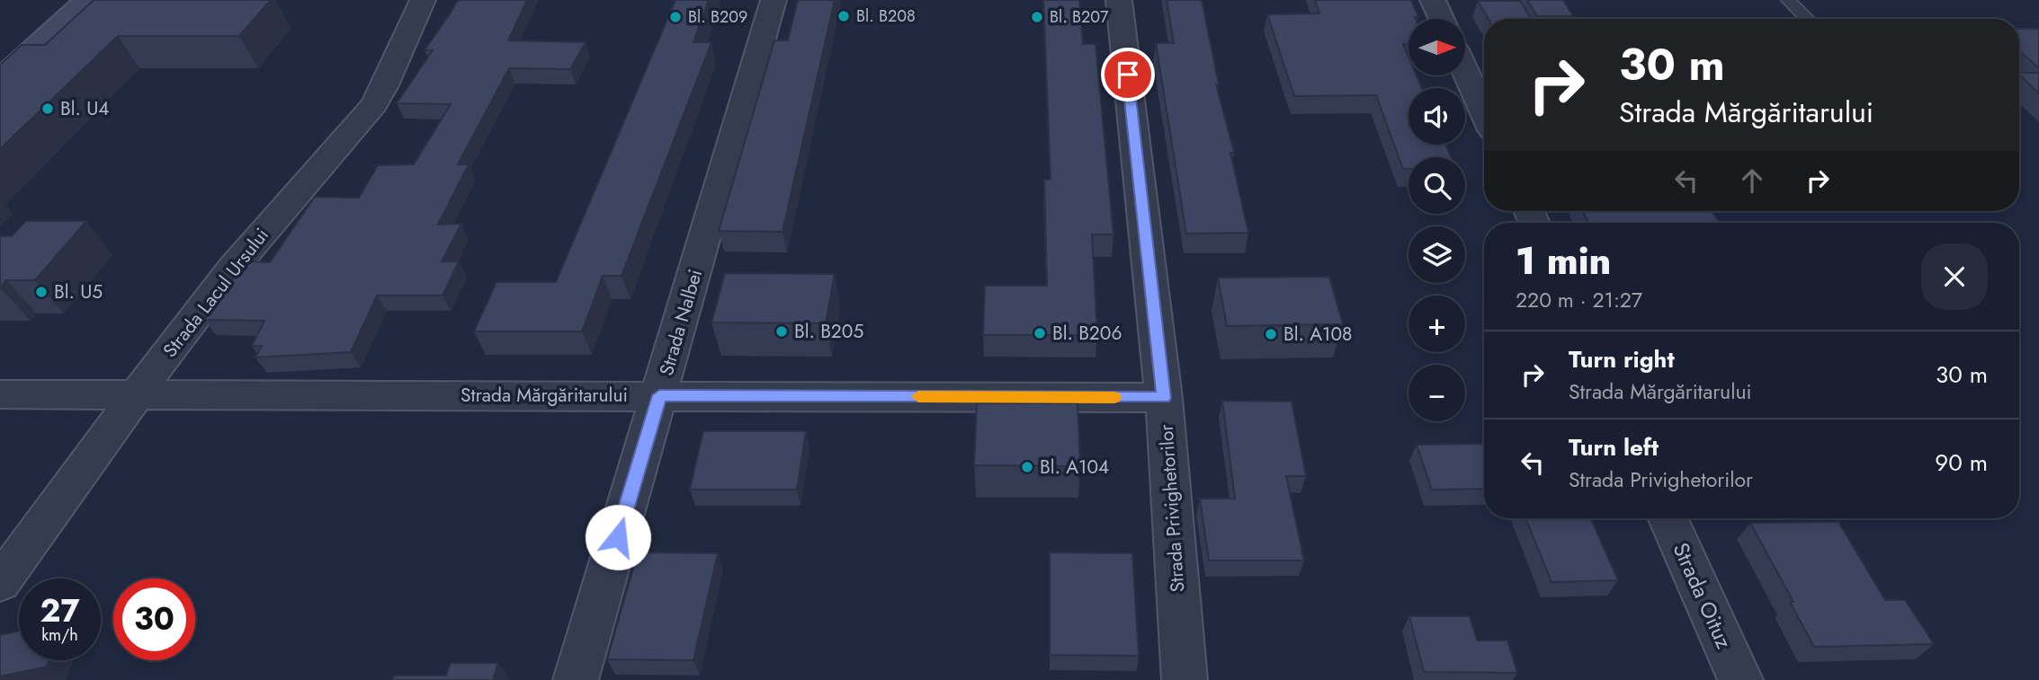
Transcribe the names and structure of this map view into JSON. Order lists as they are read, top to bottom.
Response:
{
  "streets": {
    "street": [
      "Strada Lacul Ursului",
      "Strada Nalbei",
      "Strada Mărgăritarului",
      "Strada Privighetorilor",
      "Strada Oituz"
    ]
  },
  "crossings": [
    ["Strada Lacul Ursului", "Strada Mărgăritarului"],
    ["Strada Nalbei", "Strada Mărgăritarului"],
    ["Strada Mărgăritarului", "Strada Privighetorilor"]
  ],
  "places": [
    "Bl. B208",
    "Bl. B209",
    "Bl. B207",
    "Bl. U4",
    "Bl. U5",
    "Bl. B205",
    "Bl. B206",
    "Bl. A108",
    "Bl. A104"
  ],
  "north": "right",
  "page": {
    "map_buttons": ["+", "−"],
    "turn": ["30 m", "Strada Mărgăritarului"],
    "heading": ["1 min", "220 m · 21:27"],
    "list": [
      {
        "name": "Turn right",
        "note": "Strada Mărgăritarului",
        "value": "30 m"
      },
      {
        "name": "Turn left",
        "note": "Strada Privighetorilor",
        "value": "90 m"
      }
    ],
    "speed": "27 km/h",
    "limit": "30"
  }
}
